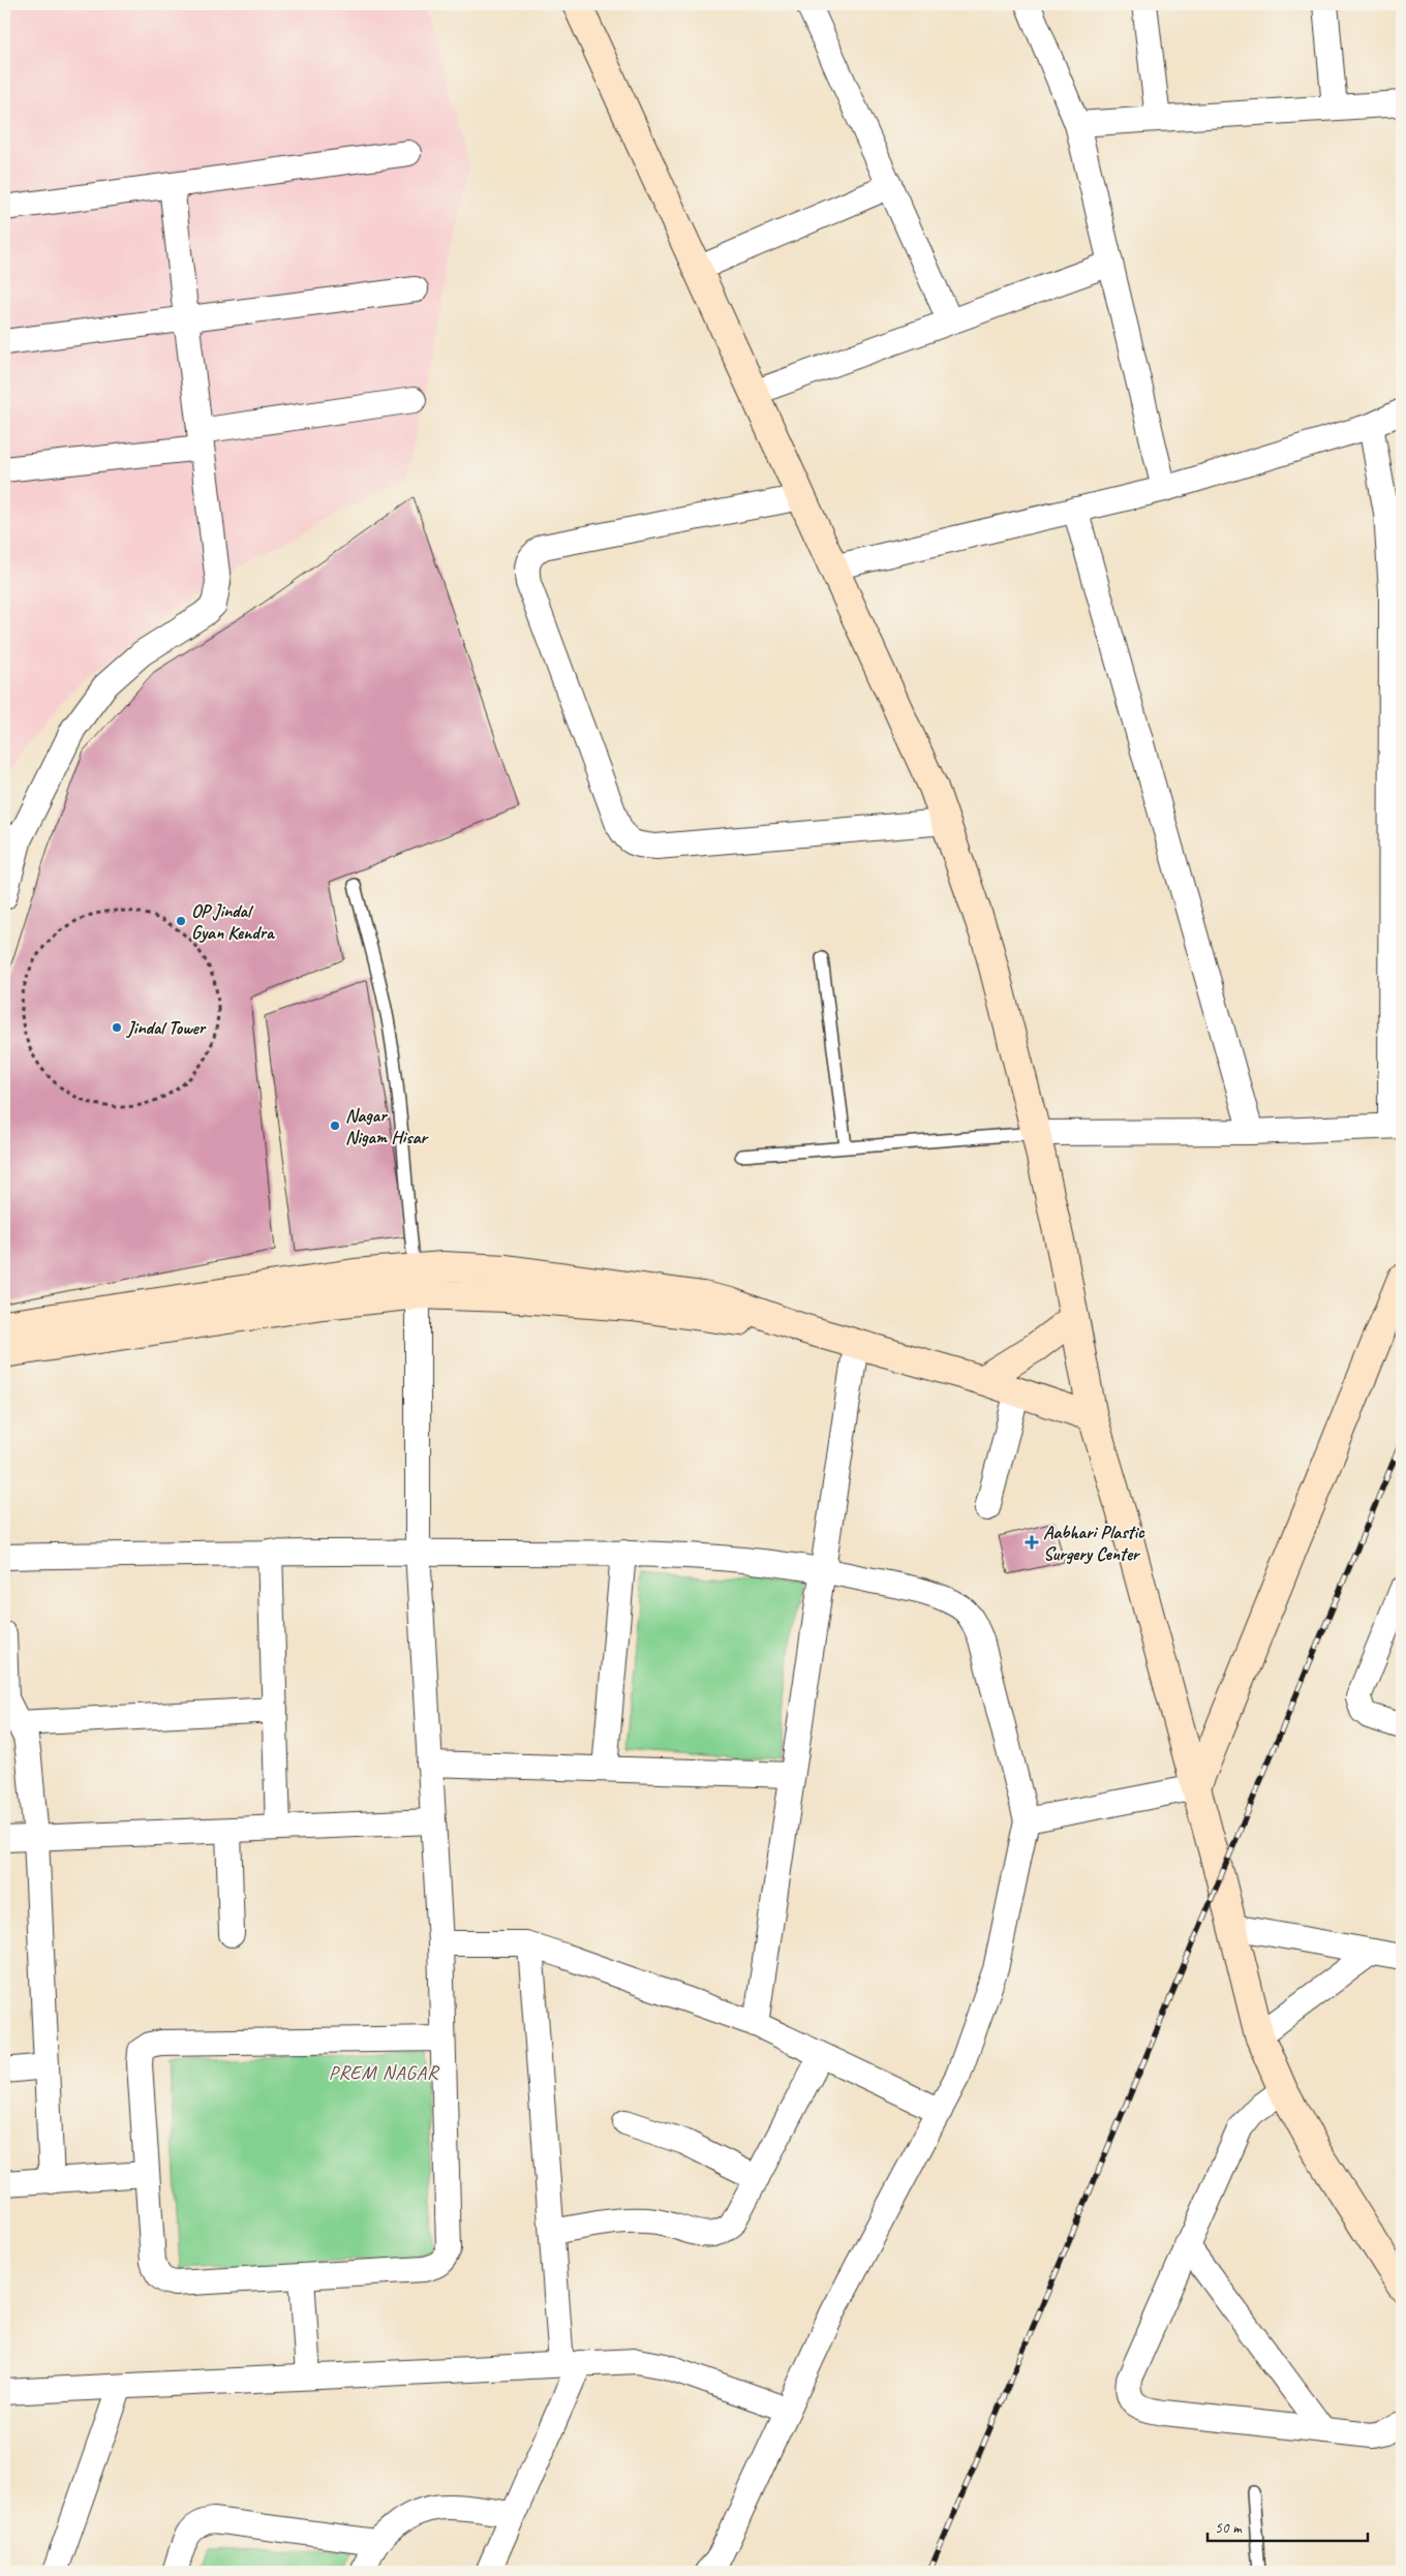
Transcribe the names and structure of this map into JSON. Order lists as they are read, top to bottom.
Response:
{
  "districts": ["PREM NAGAR"],
  "places": {
    "other": ["OP Jindal Gyan Kendra", "Jindal Tower", "Nagar Nigam Hisar"],
    "health": ["Aabhari Plastic Surgery Center"]
  },
  "scale_bar": "50 m"
}
